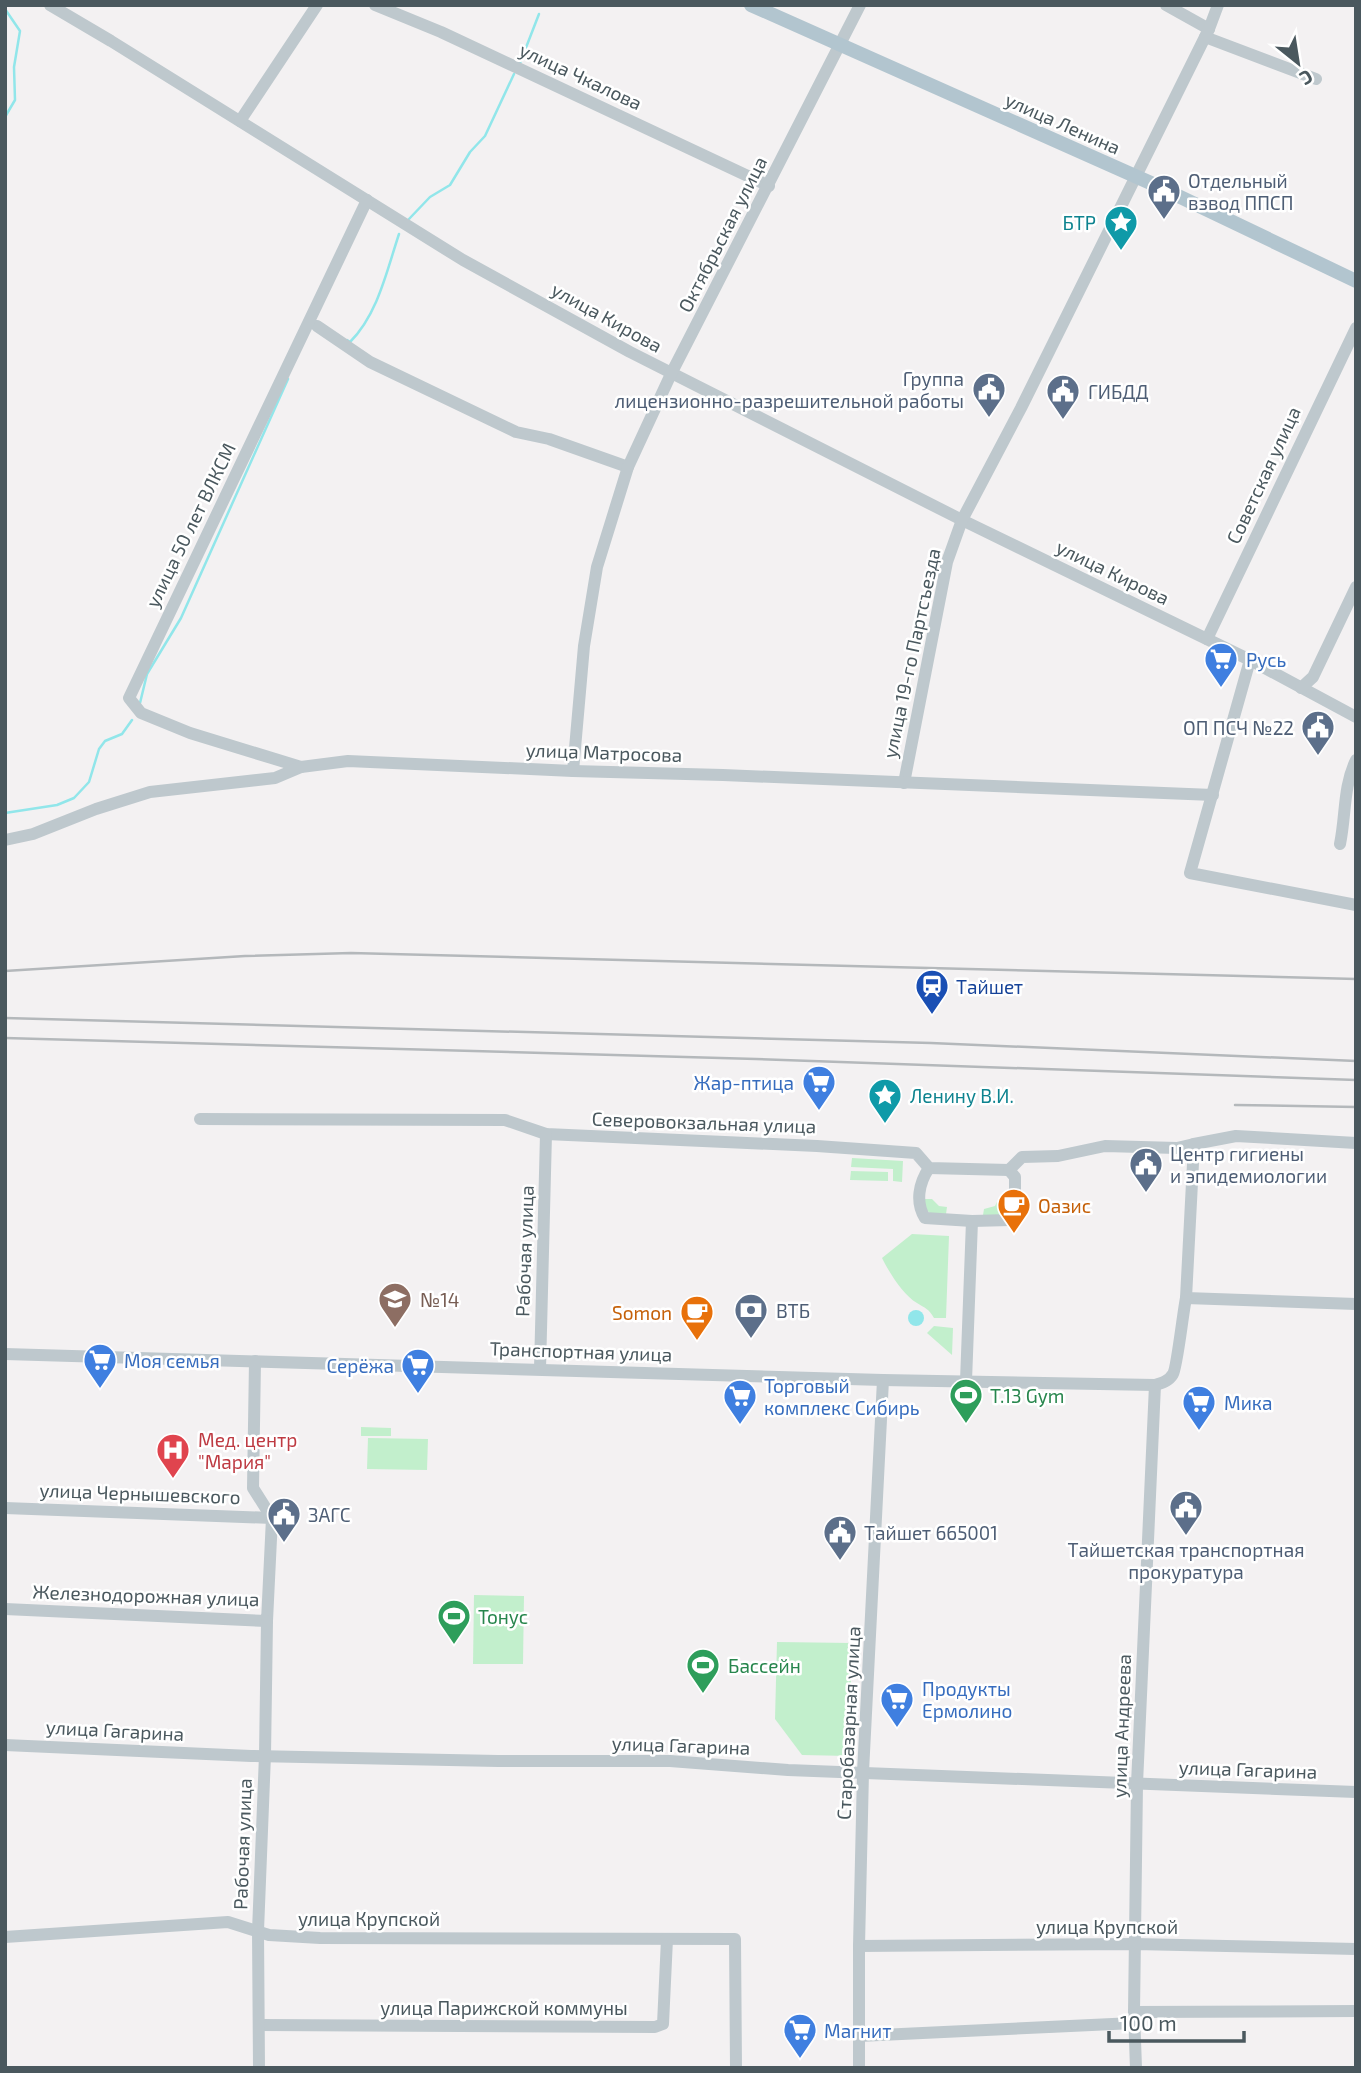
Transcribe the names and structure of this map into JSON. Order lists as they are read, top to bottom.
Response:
{
  "streets": {
    "main road": ["улица Ленина"],
    "street": [
      "улица Чкалова",
      "Октябрьская улица",
      "улица Кирова",
      "Советская улица",
      "улица 50 лет ВЛКСМ",
      "улица 19-го Партсъезда",
      "улица Матросова",
      "Северовокзальная улица",
      "Рабочая улица",
      "Транспортная улица",
      "улица Чернышевского",
      "Железнодорожная улица",
      "Старобазарная улица",
      "улица Андреева",
      "улица Гагарина",
      "улица Крупской",
      "улица Парижской коммуны"
    ]
  },
  "crossings": [
    ["улица Чкалова", "Октябрьская улица"],
    ["улица Ленина", "Октябрьская улица"],
    ["улица Ленина", "улица 19-го Партсъезда"],
    ["Октябрьская улица", "улица Кирова"],
    ["Октябрьская улица", "улица Матросова"],
    ["улица Кирова", "Советская улица"],
    ["улица Кирова", "улица 50 лет ВЛКСМ"],
    ["улица Кирова", "улица 19-го Партсъезда"],
    ["улица 50 лет ВЛКСМ", "улица Матросова"],
    ["улица 19-го Партсъезда", "улица Матросова"],
    ["Северовокзальная улица", "Рабочая улица"],
    ["Рабочая улица", "Транспортная улица"],
    ["Рабочая улица", "Железнодорожная улица"],
    ["Рабочая улица", "улица Гагарина"],
    ["Рабочая улица", "улица Крупской"],
    ["Рабочая улица", "улица Парижской коммуны"],
    ["Транспортная улица", "Старобазарная улица"],
    ["Транспортная улица", "улица Андреева"],
    ["улица Чернышевского", "Железнодорожная улица"],
    ["Старобазарная улица", "улица Гагарина"],
    ["Старобазарная улица", "улица Крупской"],
    ["улица Андреева", "улица Гагарина"],
    ["улица Андреева", "улица Крупской"],
    ["улица Крупской", "улица Парижской коммуны"]
  ],
  "places": {
    "public building": [
      "Отдельный взвод ППСП",
      "Группа лицензионно-разрешительной работы",
      "ГИБДД",
      "ОП ПСЧ №22",
      "Центр гигиены и эпидемиологии",
      "Тайшетская транспортная прокуратура",
      "ЗАГС",
      "Тайшет 665001"
    ],
    "place": ["БТР", "Ленину В.И."],
    "supermarket": [
      "Русь",
      "Жар-птица",
      "Моя семья",
      "Серёжа",
      "Торговый комплекс Сибирь",
      "Мика",
      "Продукты Ермолино",
      "Магнит"
    ],
    "station": ["Тайшет"],
    "cafe": ["Оазис", "Somon"],
    "school or university": ["№14"],
    "bank": ["ВТБ"],
    "sports": ["T.13 Gym", "Тонус", "Бассейн"],
    "hospital": ["Мед. центр \"Мария\""]
  },
  "scale_bar": "100 m",
  "north": "bottom right"
}
